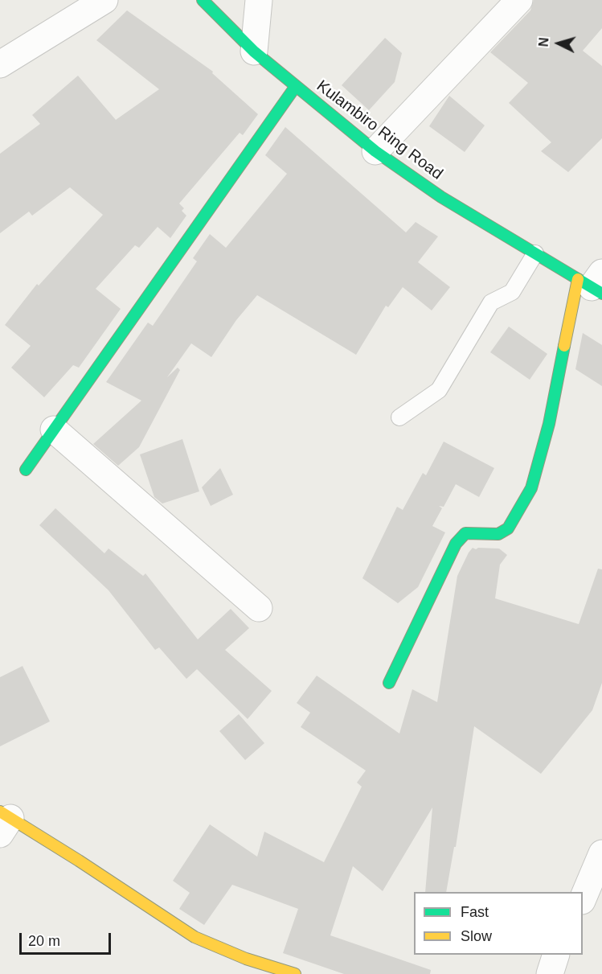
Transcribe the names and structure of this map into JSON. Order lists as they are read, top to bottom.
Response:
{
  "streets": {
    "street": ["Kulambiro Ring Road"]
  },
  "legend": ["Fast", "Slow"],
  "scale_bar": "20 m",
  "north": "left"
}
